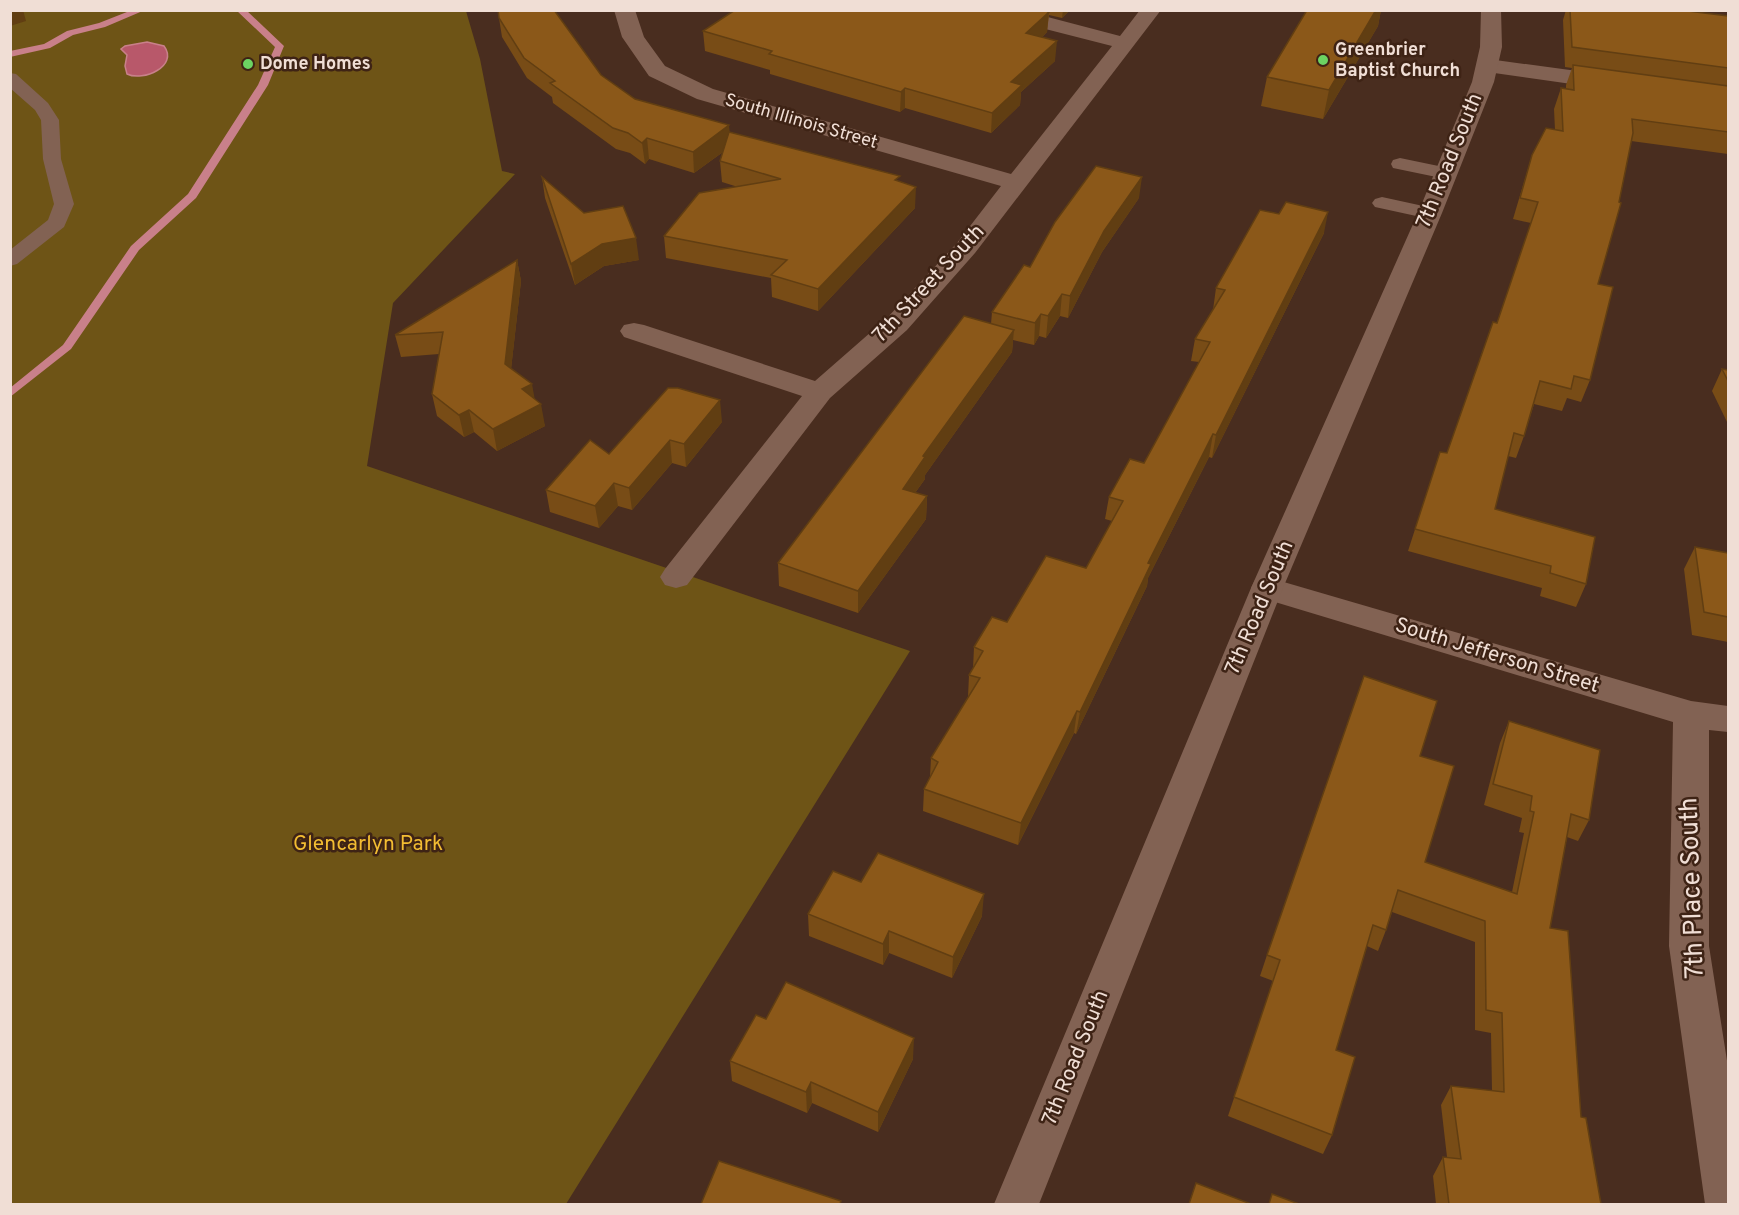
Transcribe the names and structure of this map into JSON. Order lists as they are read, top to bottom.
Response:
{
  "streets": {
    "street": [
      "South Illinois Street",
      "7th Road South",
      "7th Street South",
      "South Jefferson Street",
      "7th Place South"
    ]
  },
  "crossings": [
    ["South Illinois Street", "7th Street South"],
    ["7th Road South", "South Jefferson Street"],
    ["South Jefferson Street", "7th Place South"]
  ],
  "parks": ["Glencarlyn Park"],
  "places": ["Greenbrier Baptist Church", "Dome Homes"]
}
